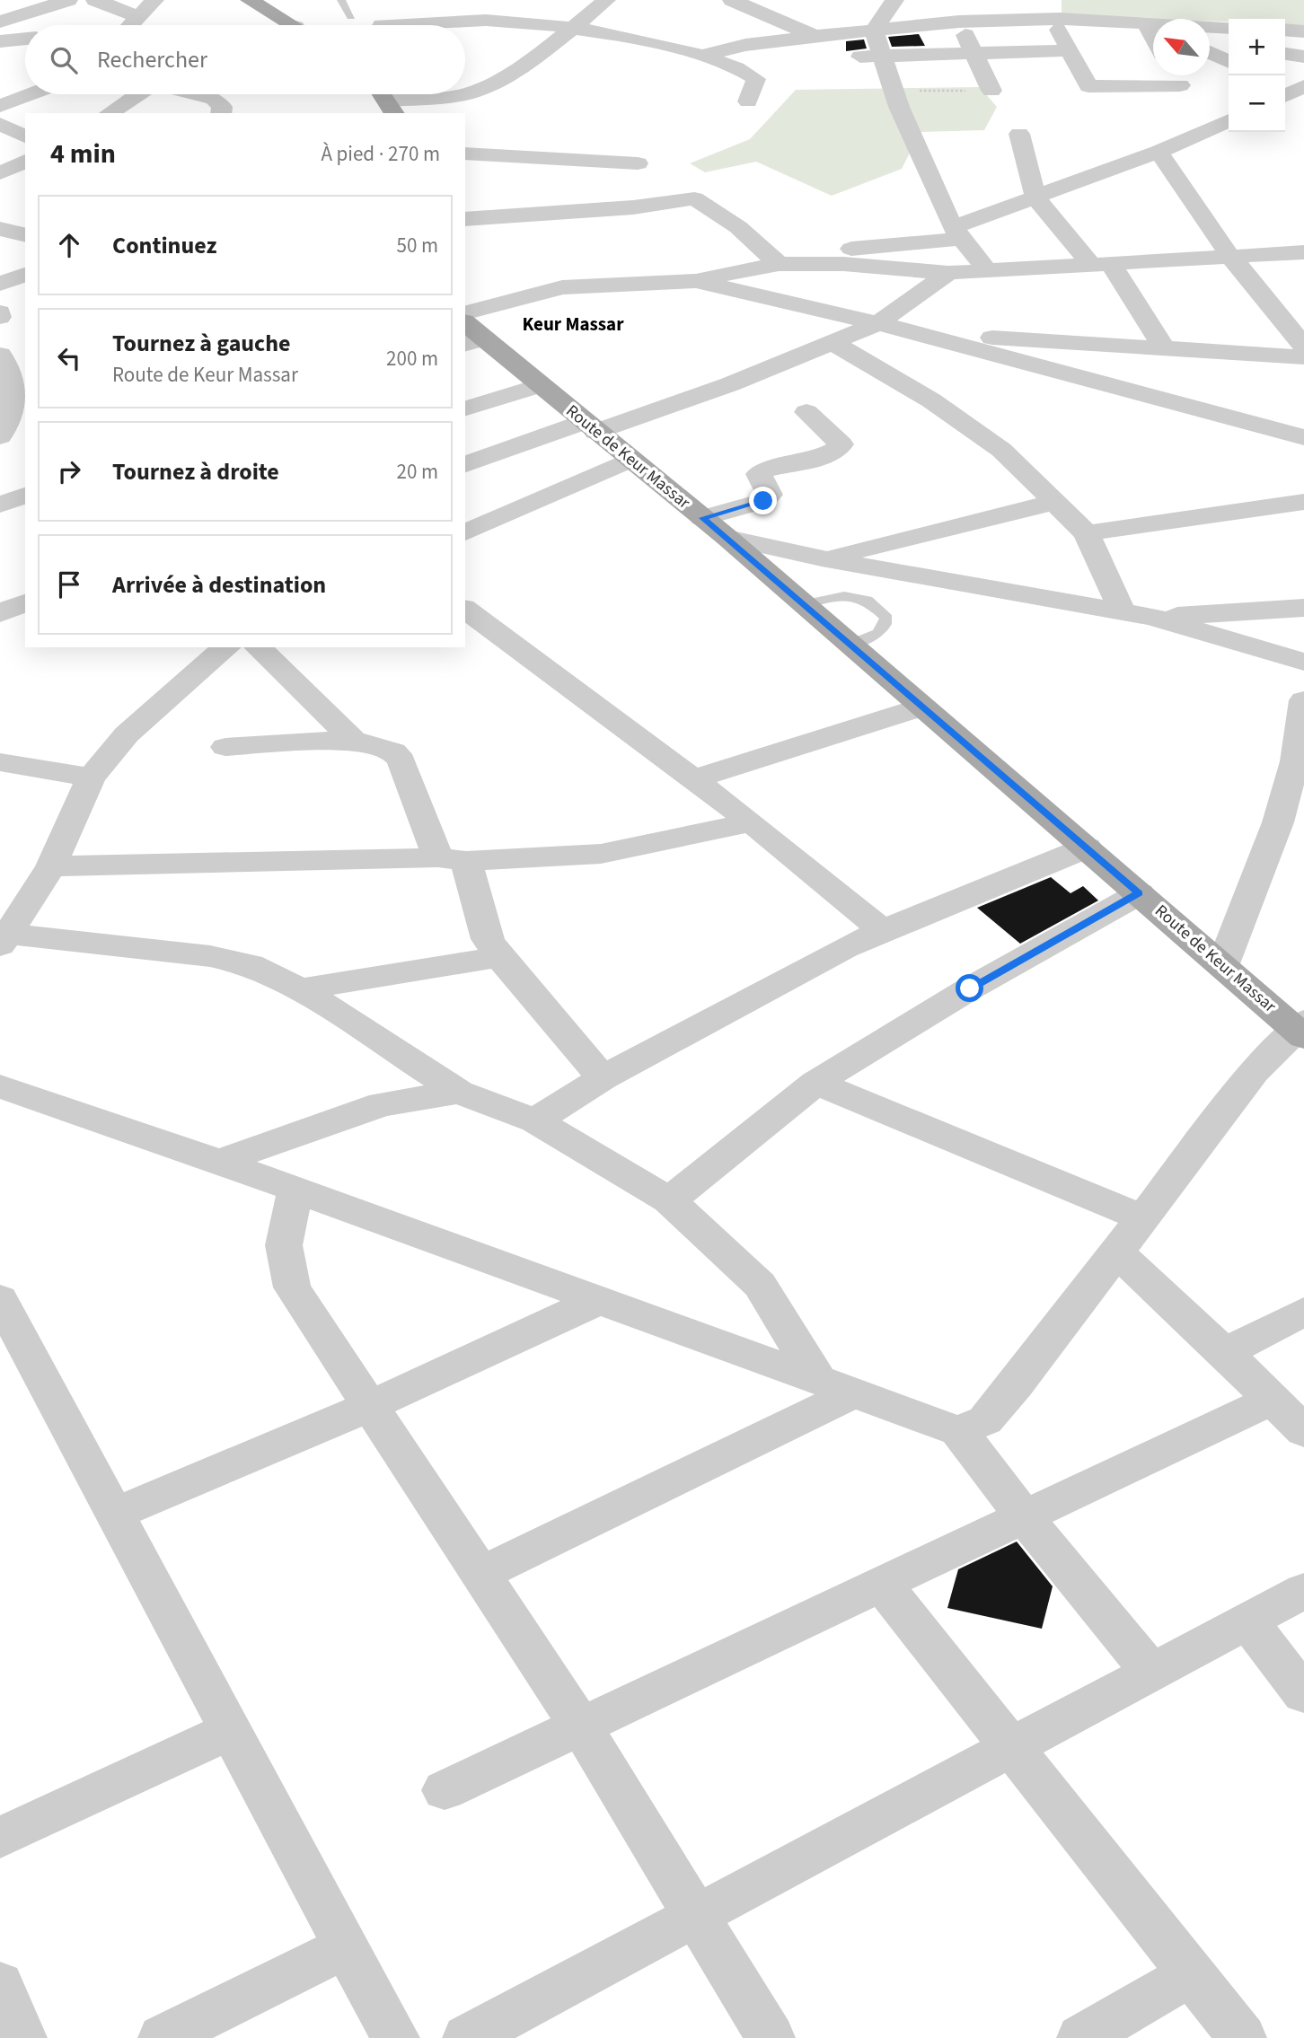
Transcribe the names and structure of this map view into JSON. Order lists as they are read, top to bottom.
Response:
{
  "streets": {
    "main road": ["Route de Keur Massar"]
  },
  "districts": ["Keur Massar"],
  "north": "top left",
  "page": {
    "map_buttons": ["+", "−"],
    "search": "Rechercher",
    "heading": ["4 min", "À pied · 270 m"],
    "list": [
      ["Continuez", "50 m"],
      ["Tournez à gauche", "Route de Keur Massar", "200 m"],
      ["Tournez à droite", "20 m"],
      "Arrivée à destination"
    ]
  }
}
